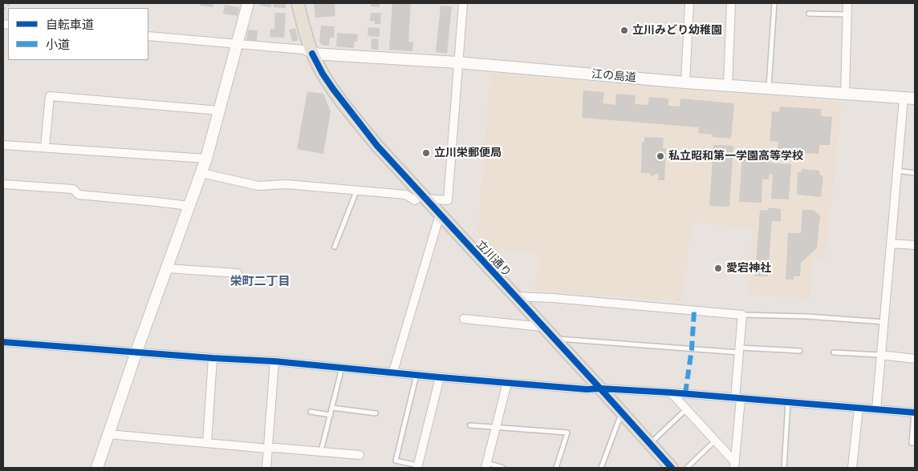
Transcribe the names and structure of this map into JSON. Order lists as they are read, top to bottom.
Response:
{
  "streets": {
    "main road": ["立川通り"],
    "street": ["江の島道"]
  },
  "crossings": [
    ["江の島道", "立川通り"]
  ],
  "districts": ["栄町二丁目"],
  "places": [
    "立川みどり幼稚園",
    "立川栄郵便局",
    "私立昭和第一学園高等学校",
    "愛宕神社"
  ],
  "legend": ["自転車道", "小道"]
}
